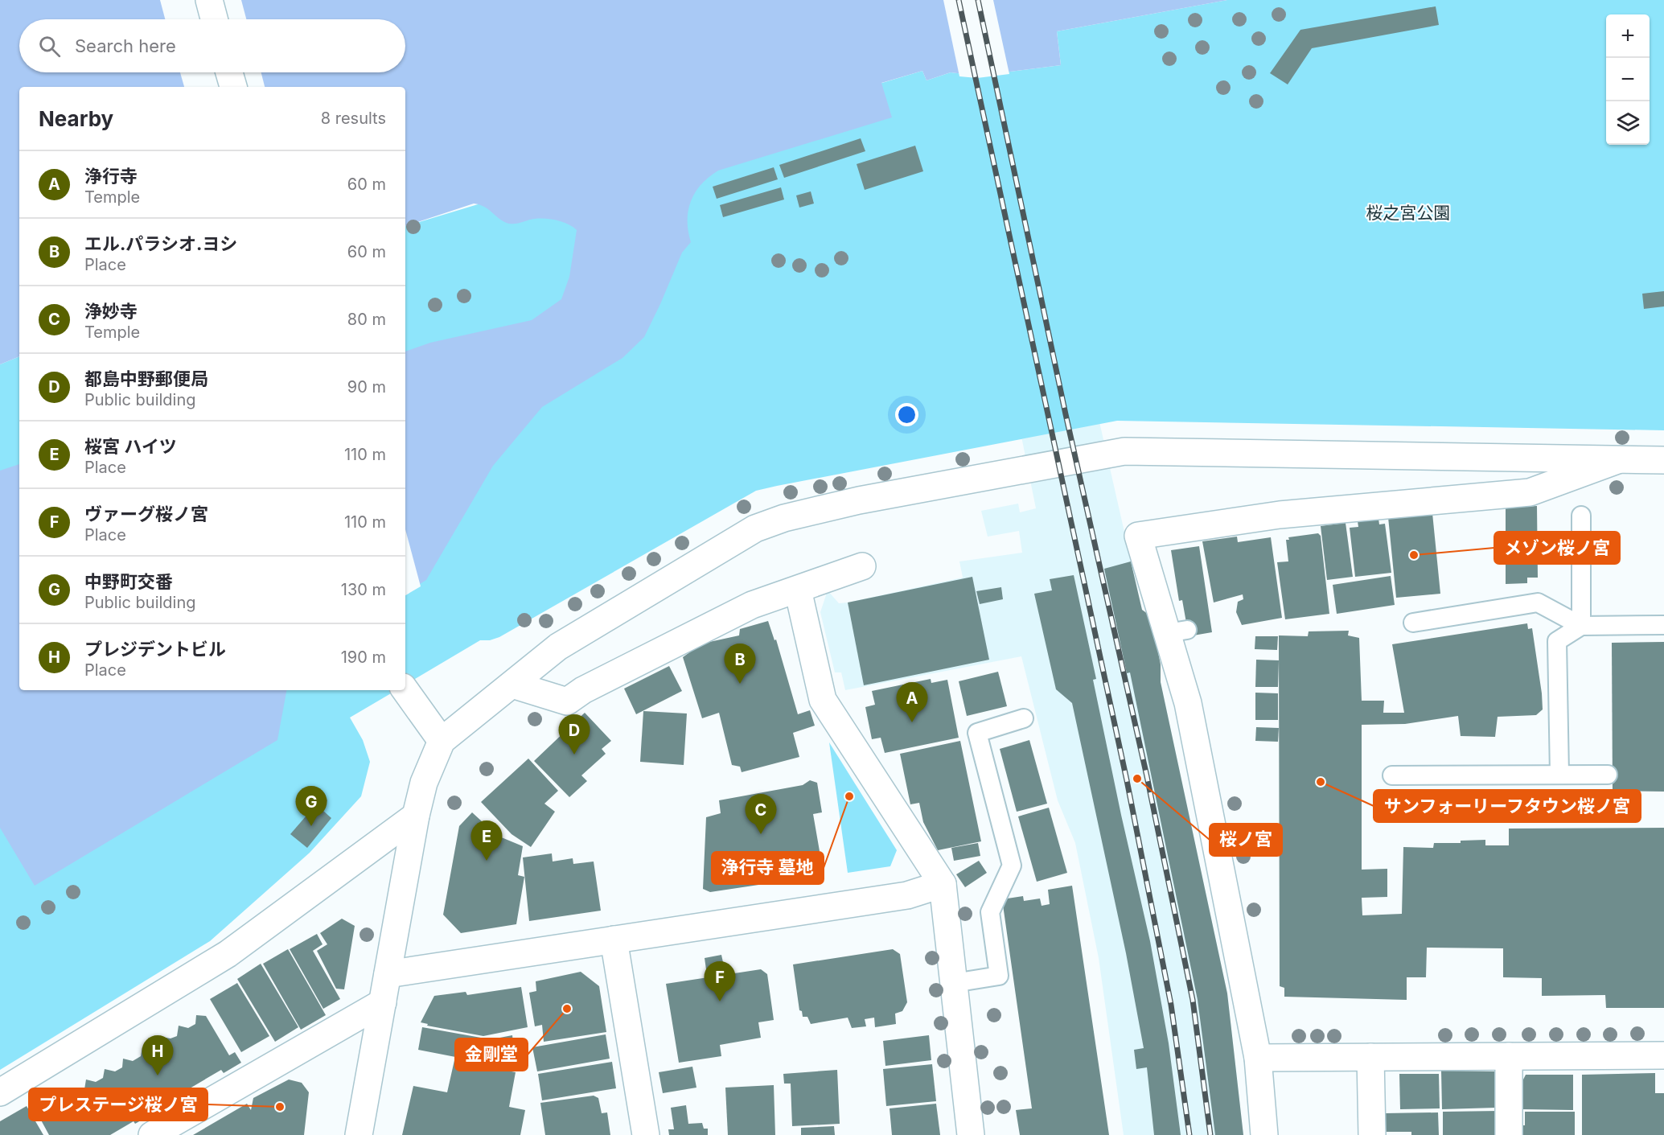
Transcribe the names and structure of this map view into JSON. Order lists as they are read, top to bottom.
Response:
{
  "parks": ["桜之宮公園"],
  "places": [
    "メゾン桜ノ宮",
    "桜ノ宮",
    "サンフォーリーフタウン桜ノ宮",
    "浄行寺 墓地",
    "金剛堂",
    "プレステージ桜ノ宮"
  ],
  "page": {
    "map_buttons": ["+", "−"],
    "search": "Search here",
    "heading": ["Nearby", "8 results"],
    "list": [
      {
        "mark": "A",
        "name": "浄行寺",
        "note": "Temple",
        "value": "60 m"
      },
      {
        "mark": "B",
        "name": "エル.パラシオ.ヨシ",
        "note": "Place",
        "value": "60 m"
      },
      {
        "mark": "C",
        "name": "浄妙寺",
        "note": "Temple",
        "value": "80 m"
      },
      {
        "mark": "D",
        "name": "都島中野郵便局",
        "note": "Public building",
        "value": "90 m"
      },
      {
        "mark": "E",
        "name": "桜宮 ハイツ",
        "note": "Place",
        "value": "110 m"
      },
      {
        "mark": "F",
        "name": "ヴァーグ桜ノ宮",
        "note": "Place",
        "value": "110 m"
      },
      {
        "mark": "G",
        "name": "中野町交番",
        "note": "Public building",
        "value": "130 m"
      },
      {
        "mark": "H",
        "name": "プレジデントビル",
        "note": "Place",
        "value": "190 m"
      }
    ],
    "pins": [
      "B",
      "A",
      "D",
      "G",
      "C",
      "E",
      "F",
      "H"
    ]
  }
}
